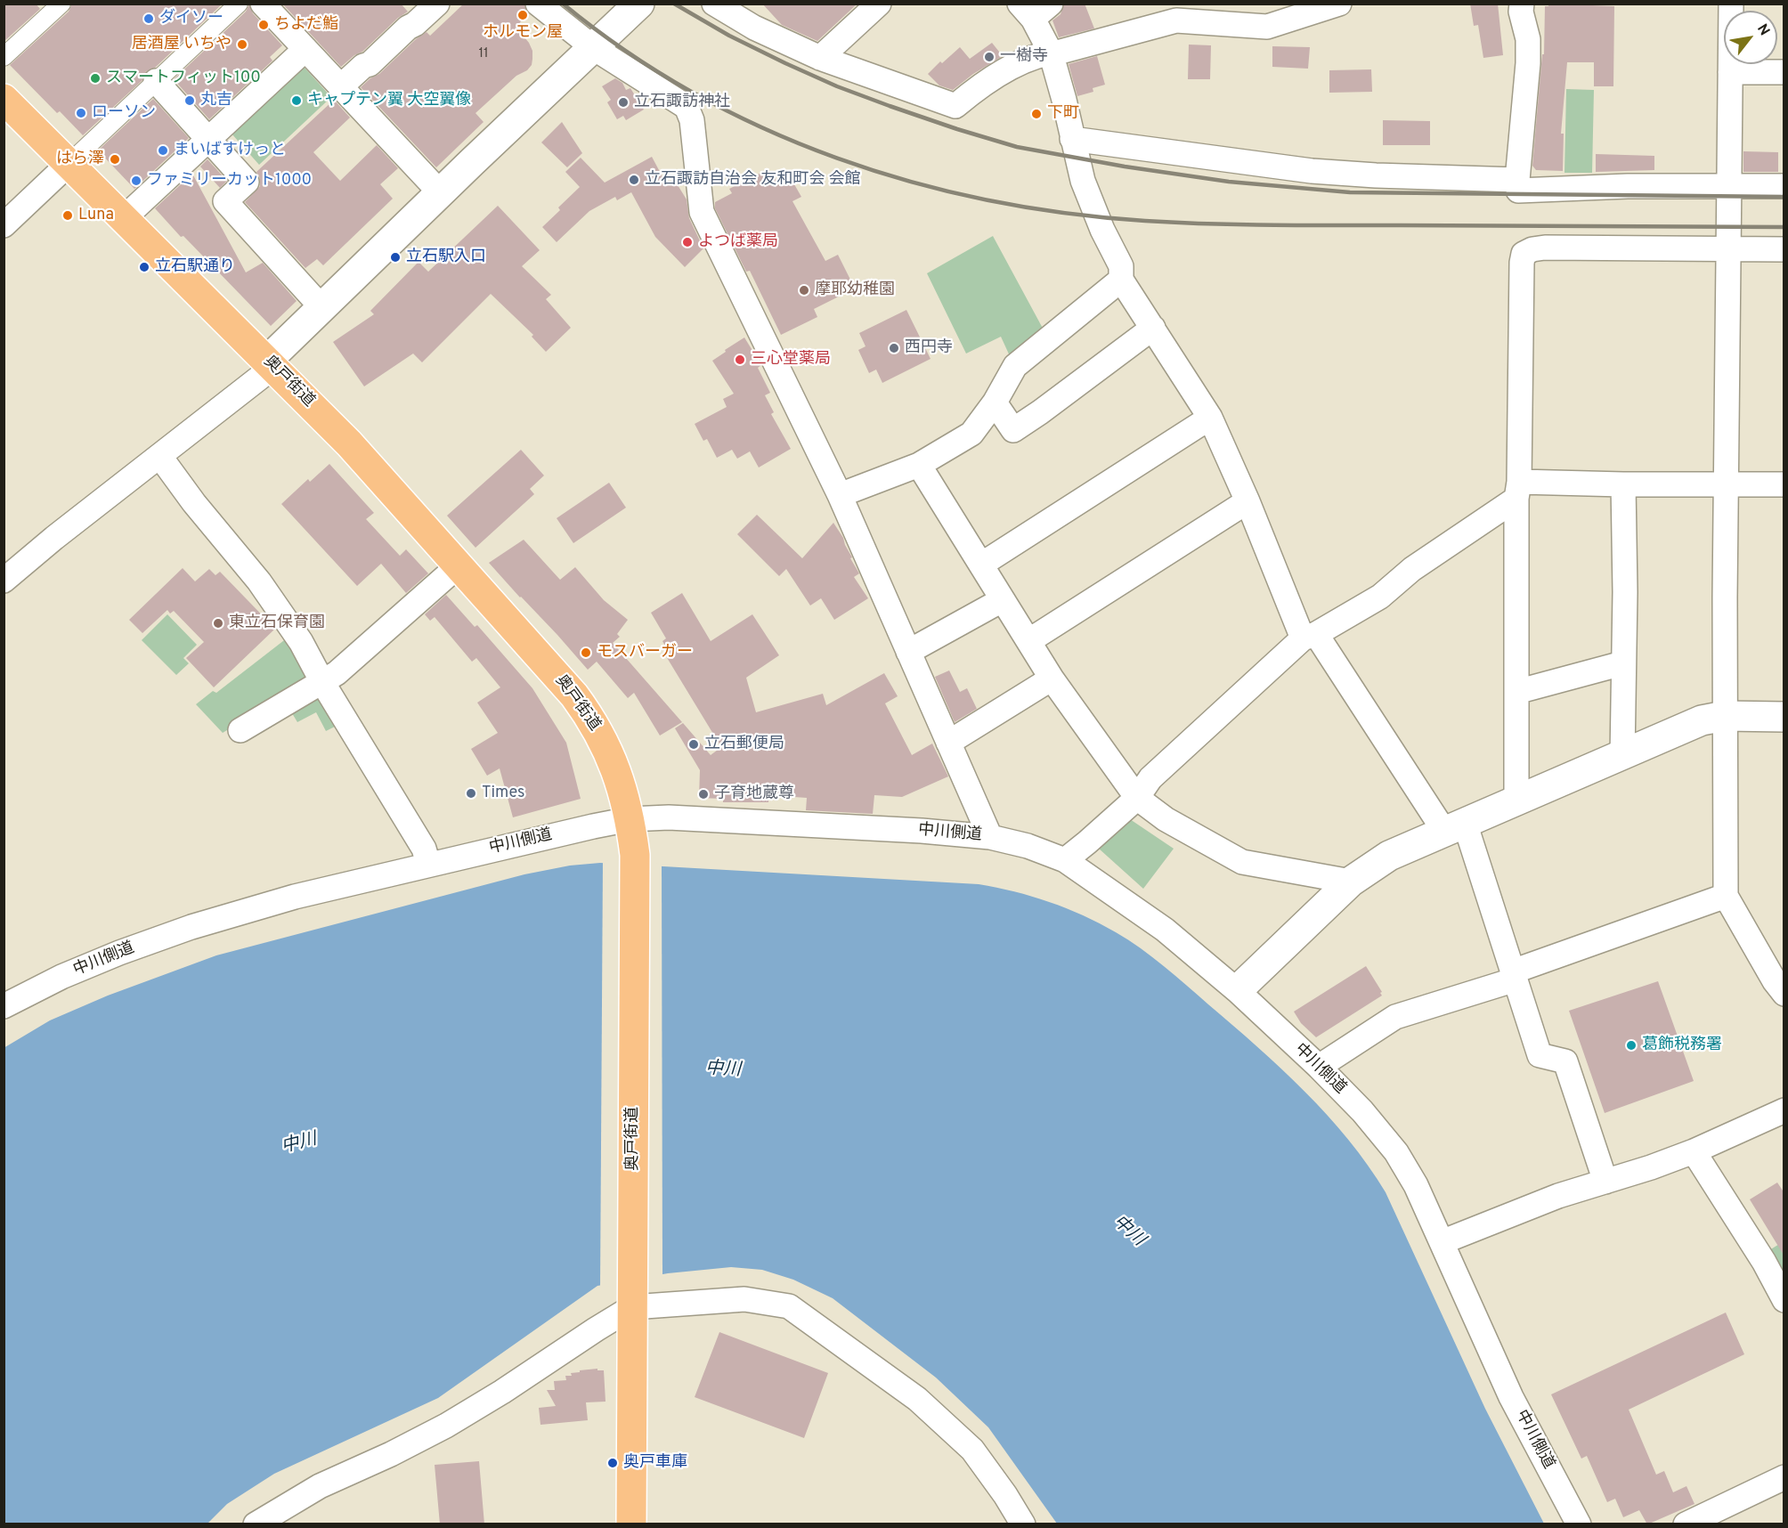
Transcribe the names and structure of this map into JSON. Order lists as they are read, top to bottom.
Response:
{
  "streets": {
    "main road": ["奥戸街道"],
    "street": ["中川側道"]
  },
  "crossings": [
    ["奥戸街道", "中川側道"]
  ],
  "water": ["中川"],
  "places": [
    "ホルモン屋",
    "ダイソー",
    "ちよだ鮨",
    "居酒屋 いちや",
    "一樹寺",
    "スマートフィット100",
    "丸吉",
    "キャプテン翼 大空翼像",
    "立石諏訪神社",
    "ローソン",
    "下町",
    "まいばすけっと",
    "はら澤",
    "立石諏訪自治会 友和町会 会館",
    "ファミリーカット1000",
    "Luna",
    "よつば薬局",
    "立石駅入口",
    "立石駅通り",
    "摩耶幼稚園",
    "西円寺",
    "三心堂薬局",
    "東立石保育園",
    "モスバーガー",
    "立石郵便局",
    "Times",
    "子育地蔵尊",
    "葛飾税務署",
    "奥戸車庫"
  ],
  "house_numbers": ["11"],
  "north": "top right"
}
